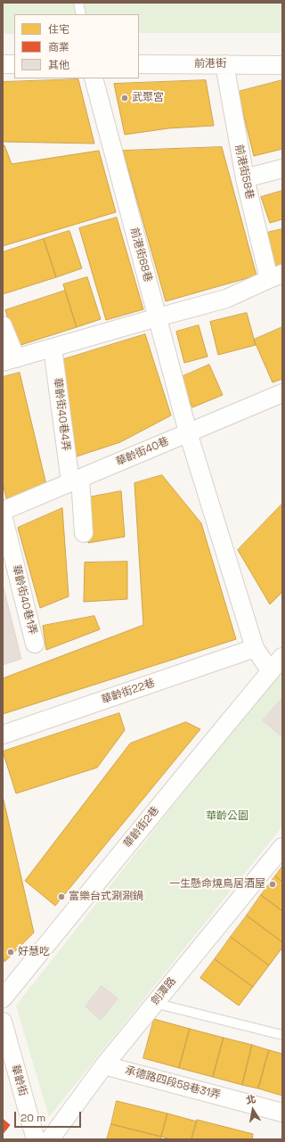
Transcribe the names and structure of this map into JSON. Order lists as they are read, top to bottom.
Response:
{
  "streets": {
    "street": [
      "前港街",
      "前港街58巷",
      "前港街68巷",
      "華齡街40巷4弄",
      "華齡街40巷",
      "華齡街40巷1弄",
      "華齡街22巷",
      "華齡街2巷",
      "劍潭路",
      "華齡街",
      "承德路四段58巷31弄"
    ]
  },
  "crossings": [
    ["前港街", "前港街58巷"],
    ["前港街68巷", "華齡街40巷"],
    ["前港街68巷", "華齡街22巷"],
    ["前港街68巷", "華齡街2巷"],
    ["華齡街40巷4弄", "華齡街40巷"],
    ["劍潭路", "承德路四段58巷31弄"]
  ],
  "parks": ["華齡公園"],
  "places": [
    "武聚宮",
    "一生懸命燒鳥居酒屋",
    "富樂台式涮涮鍋",
    "好慧吃"
  ],
  "legend": ["住宅", "商業", "其他"],
  "scale_bar": "20 m",
  "north": "top"
}
